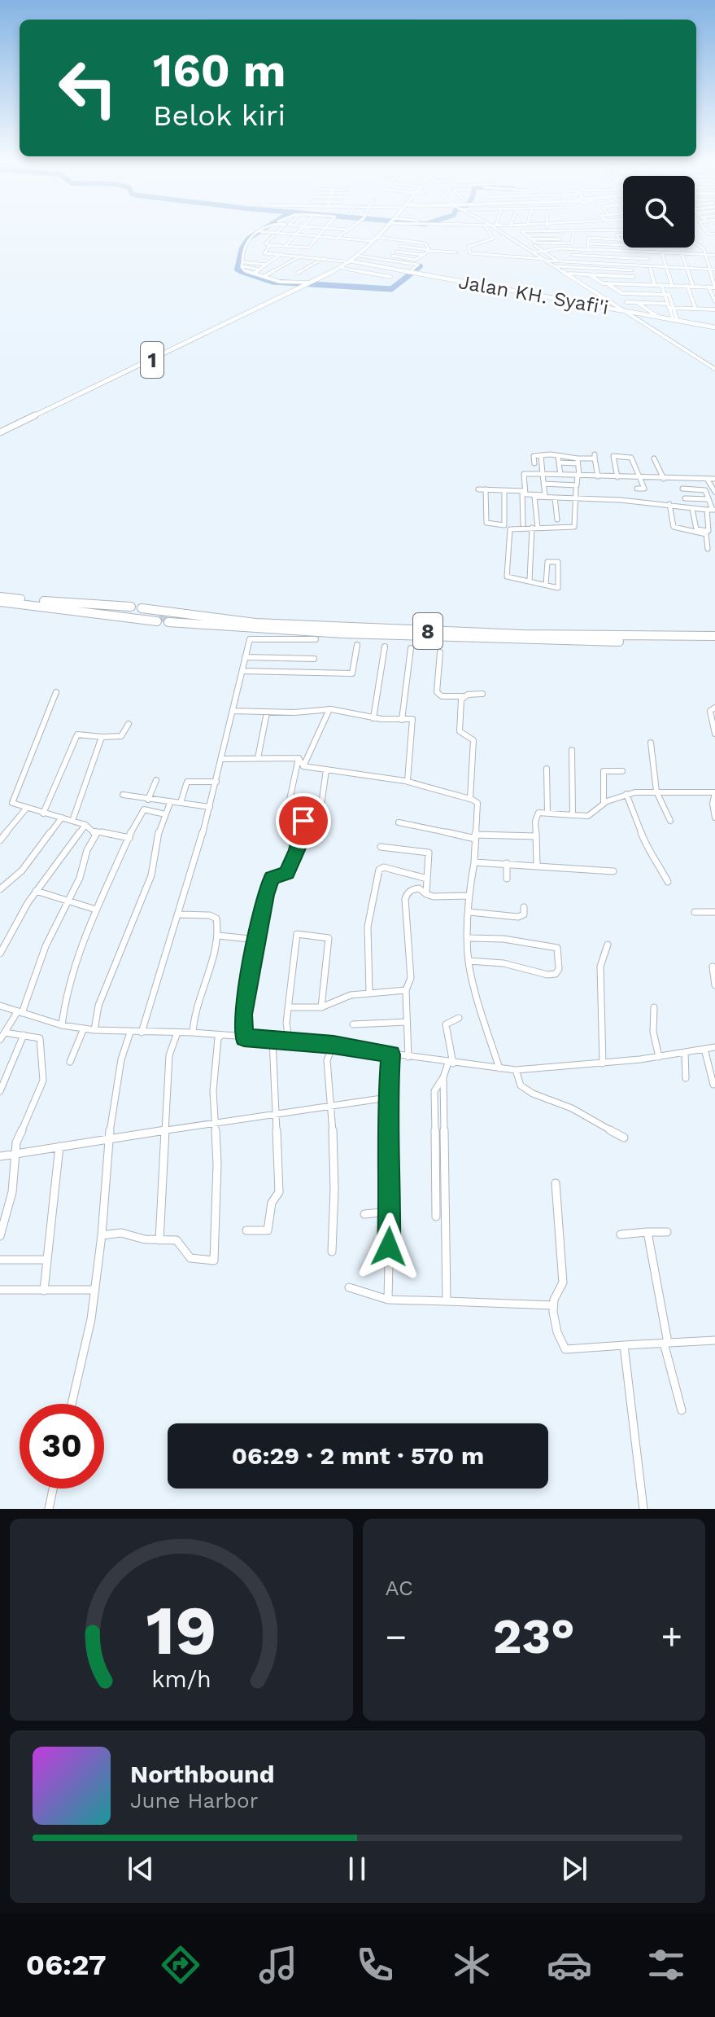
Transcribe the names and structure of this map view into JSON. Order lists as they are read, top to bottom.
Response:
{
  "streets": {
    "highway": ["1", "8"],
    "main road": ["Jalan KH. Syafi'i"]
  },
  "crossings": [
    ["Jalan KH. Syafi'i", "1"]
  ],
  "page": {
    "turn": ["160 m", "Belok kiri"],
    "limit": "30",
    "trip": "06:29 · 2 mnt · 570 m",
    "tile": "AC",
    "heat": ["−", "23°", "+"],
    "song": ["Northbound", "June Harbor"],
    "tabs": "06:27",
    "gauge": ["19", "km/h"]
  }
}
